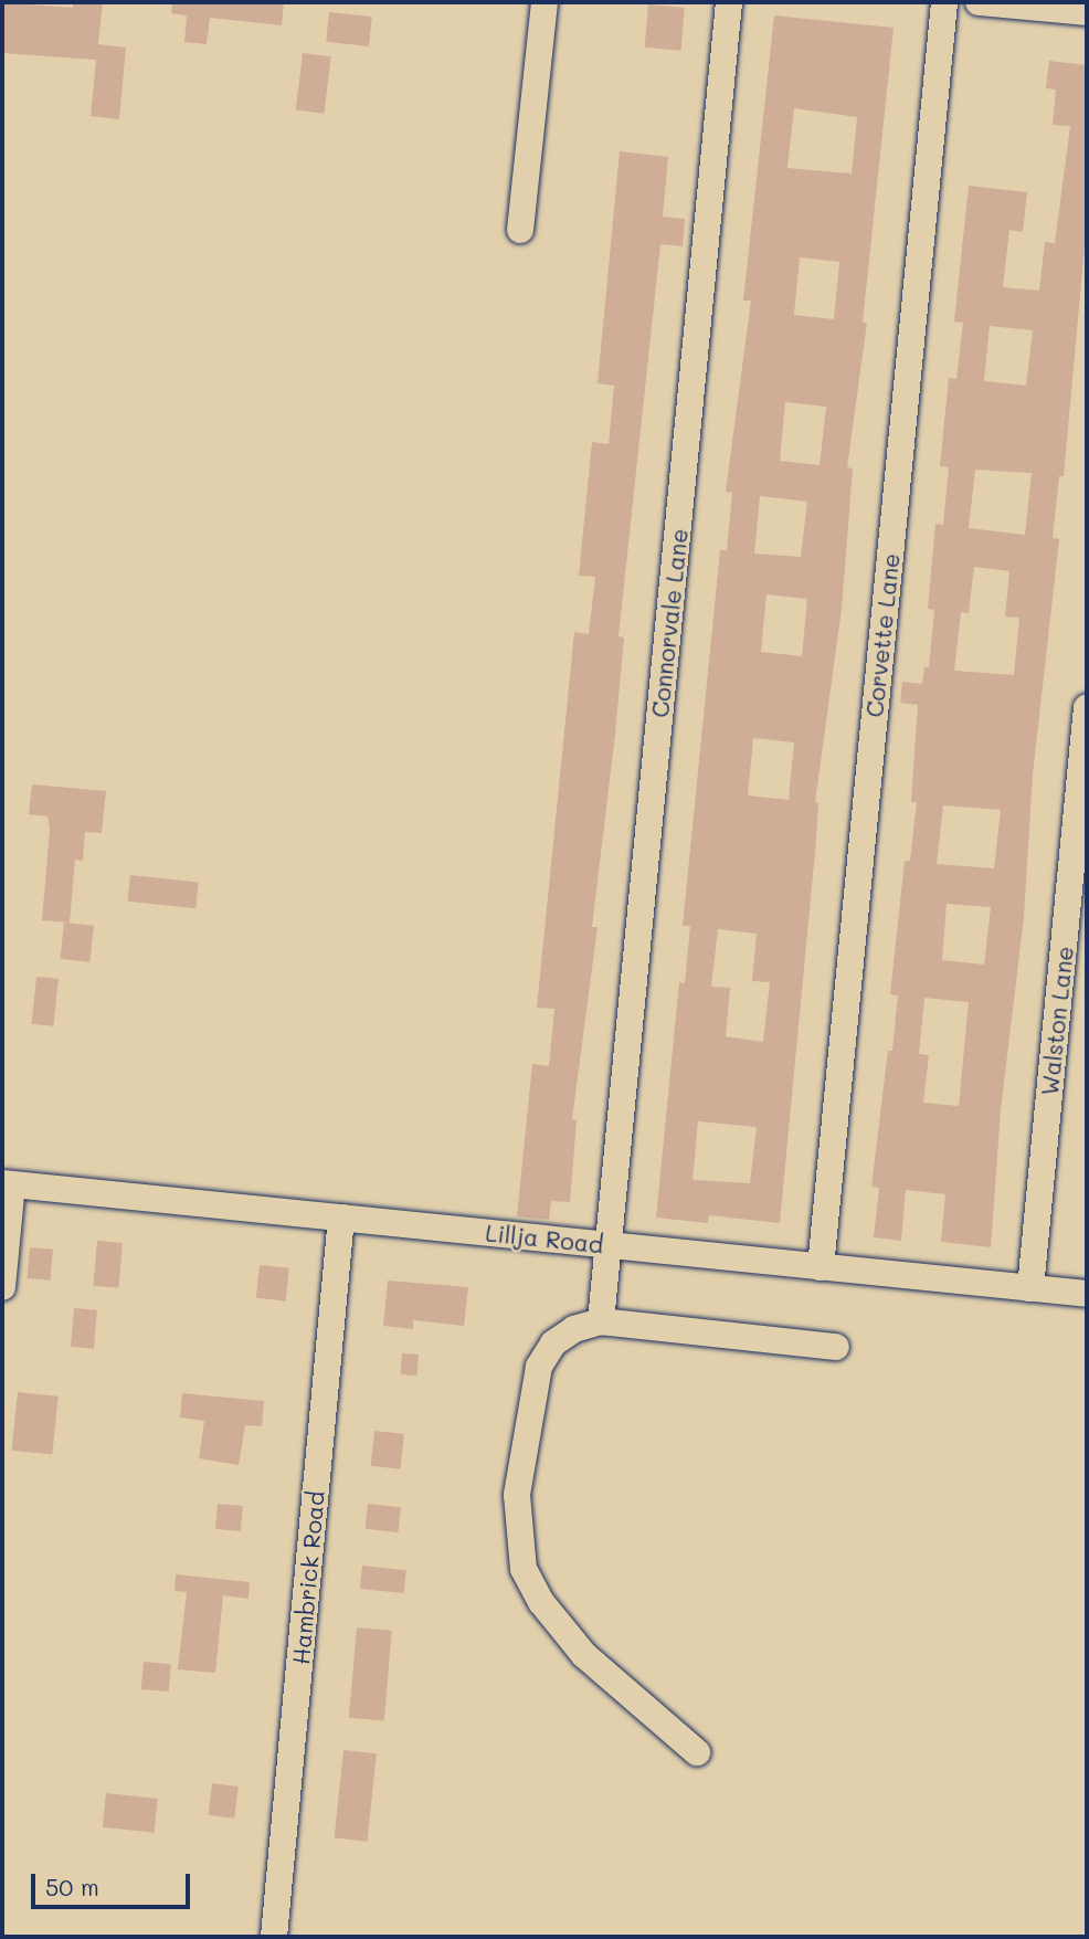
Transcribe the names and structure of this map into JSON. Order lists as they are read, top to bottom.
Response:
{
  "streets": {
    "street": [
      "Connorvale Lane",
      "Corvette Lane",
      "Walston Lane",
      "Lillja Road",
      "Hambrick Road"
    ]
  },
  "crossings": [
    ["Connorvale Lane", "Lillja Road"],
    ["Corvette Lane", "Lillja Road"],
    ["Walston Lane", "Lillja Road"],
    ["Lillja Road", "Hambrick Road"]
  ],
  "scale_bar": "50 m"
}
